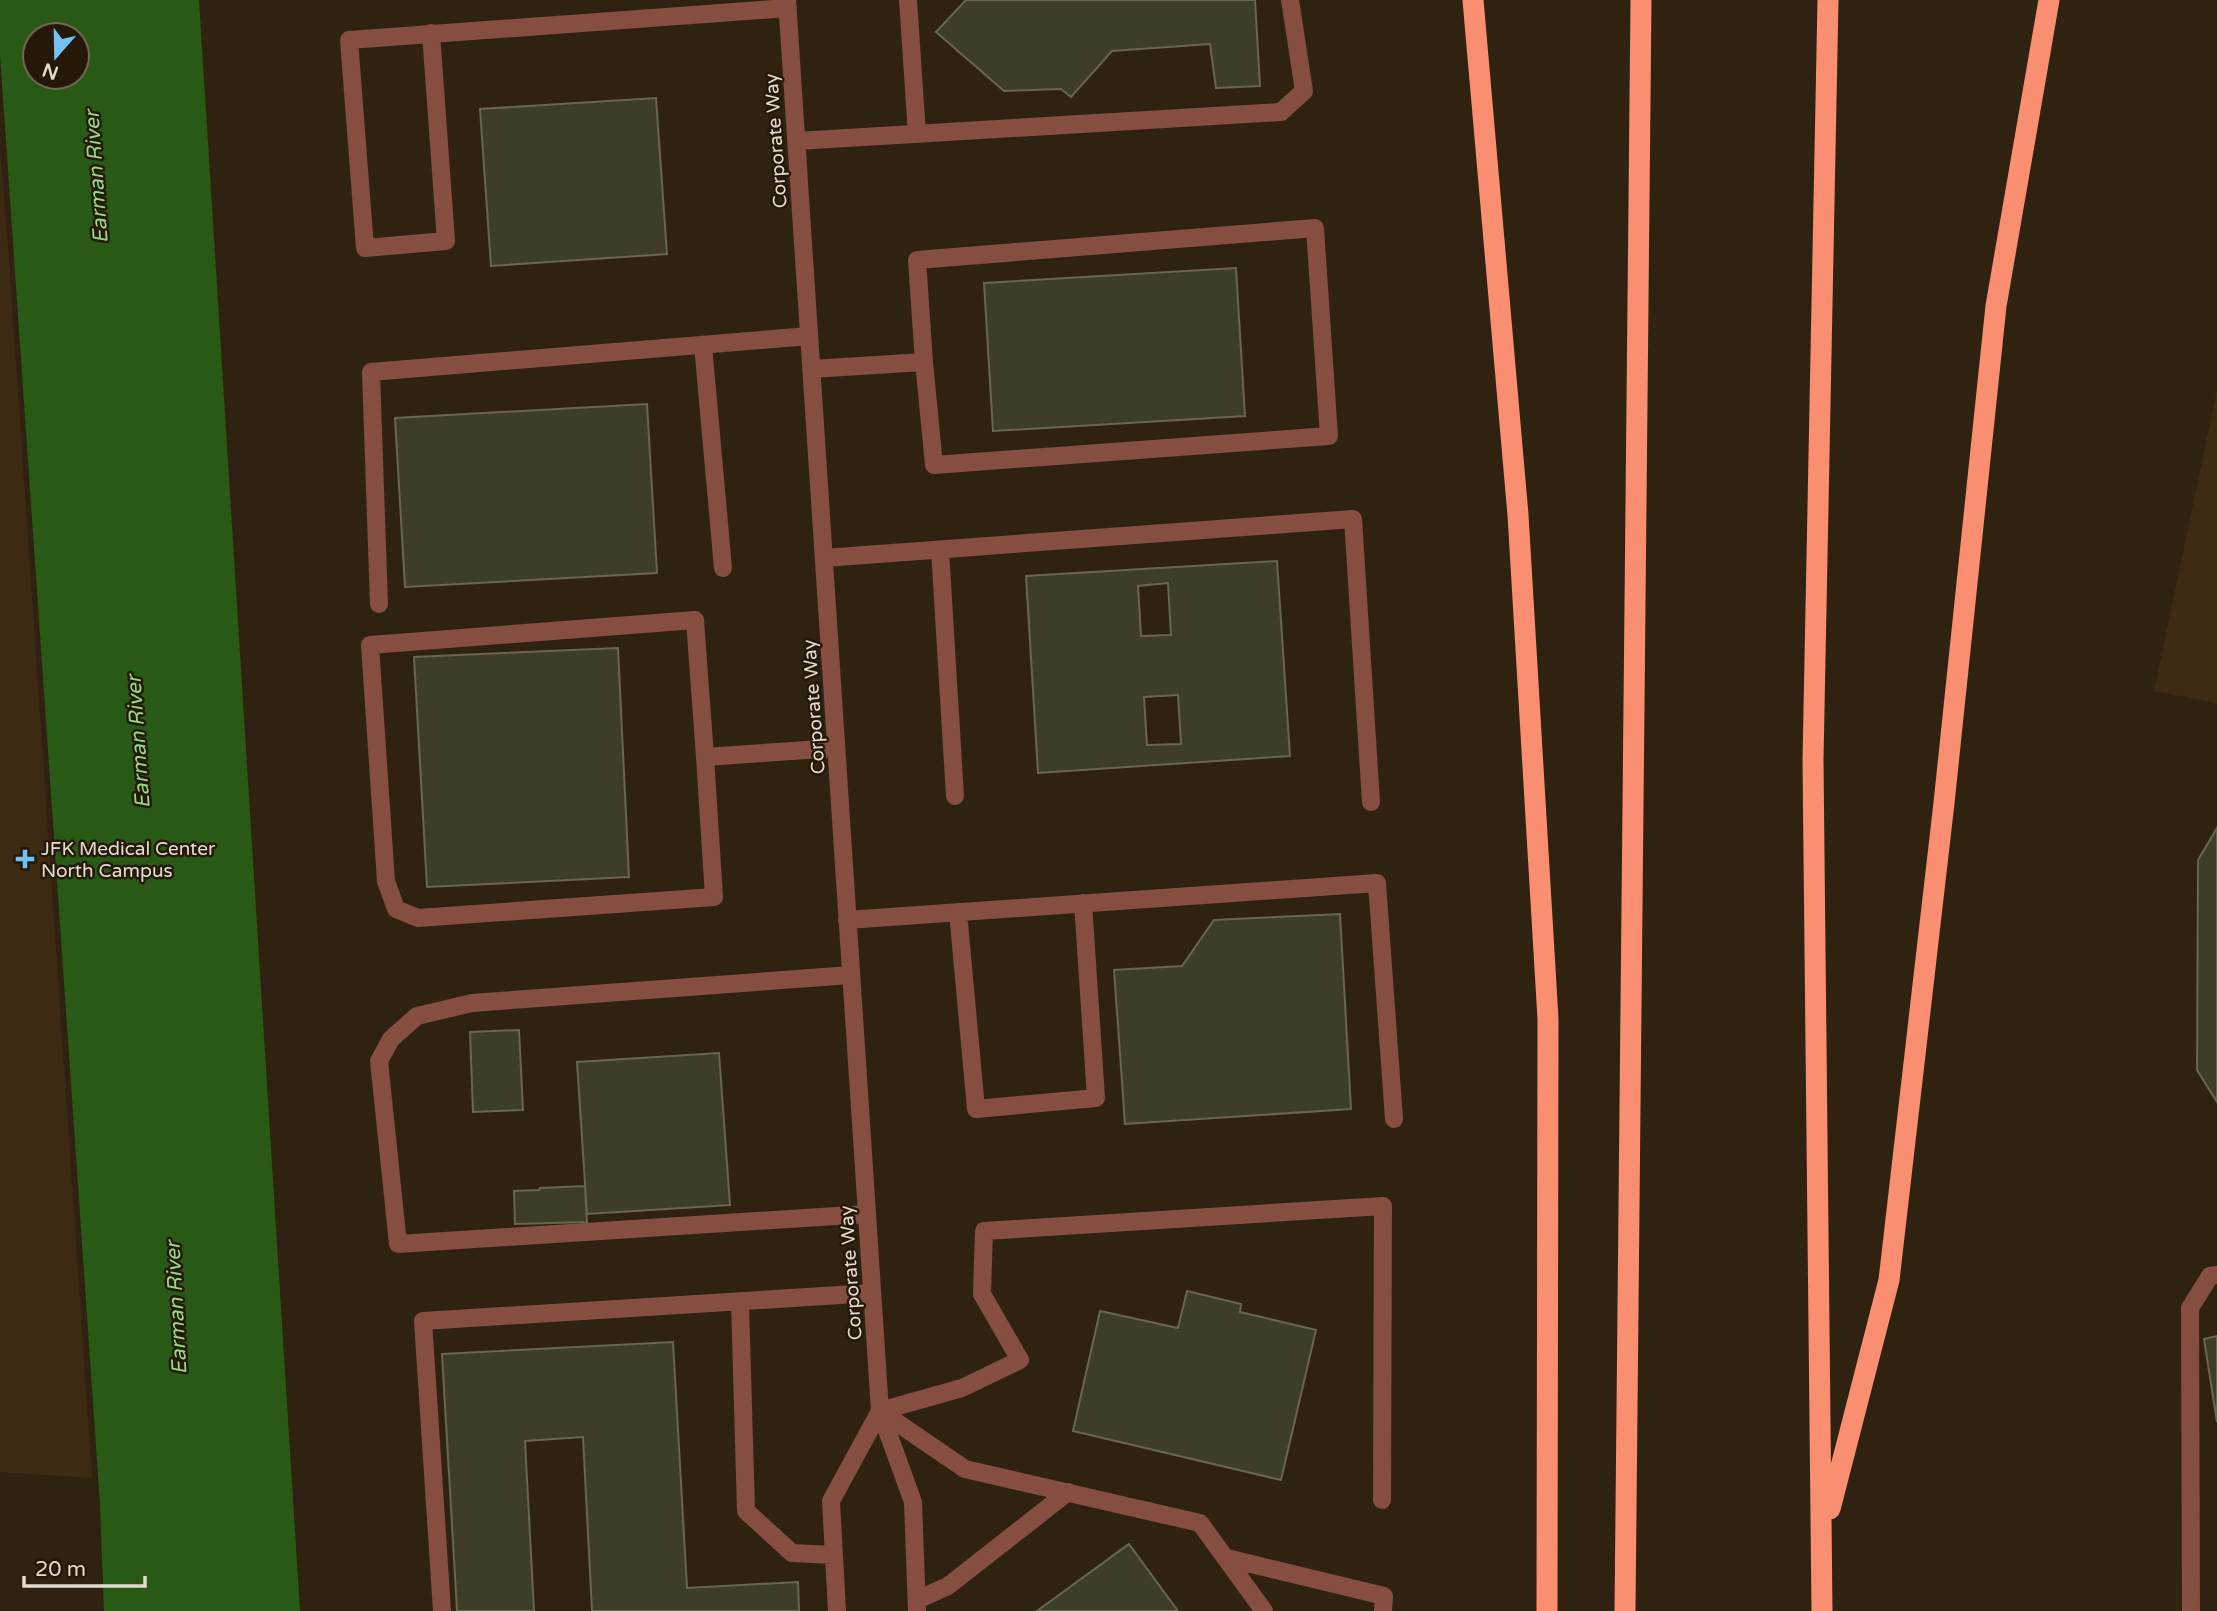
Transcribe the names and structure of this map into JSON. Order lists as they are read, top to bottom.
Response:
{
  "streets": {
    "lane": ["Corporate Way"]
  },
  "water": ["Earman River"],
  "places": {
    "health": ["JFK Medical Center North Campus"]
  },
  "scale_bar": "20 m",
  "north": "bottom"
}
